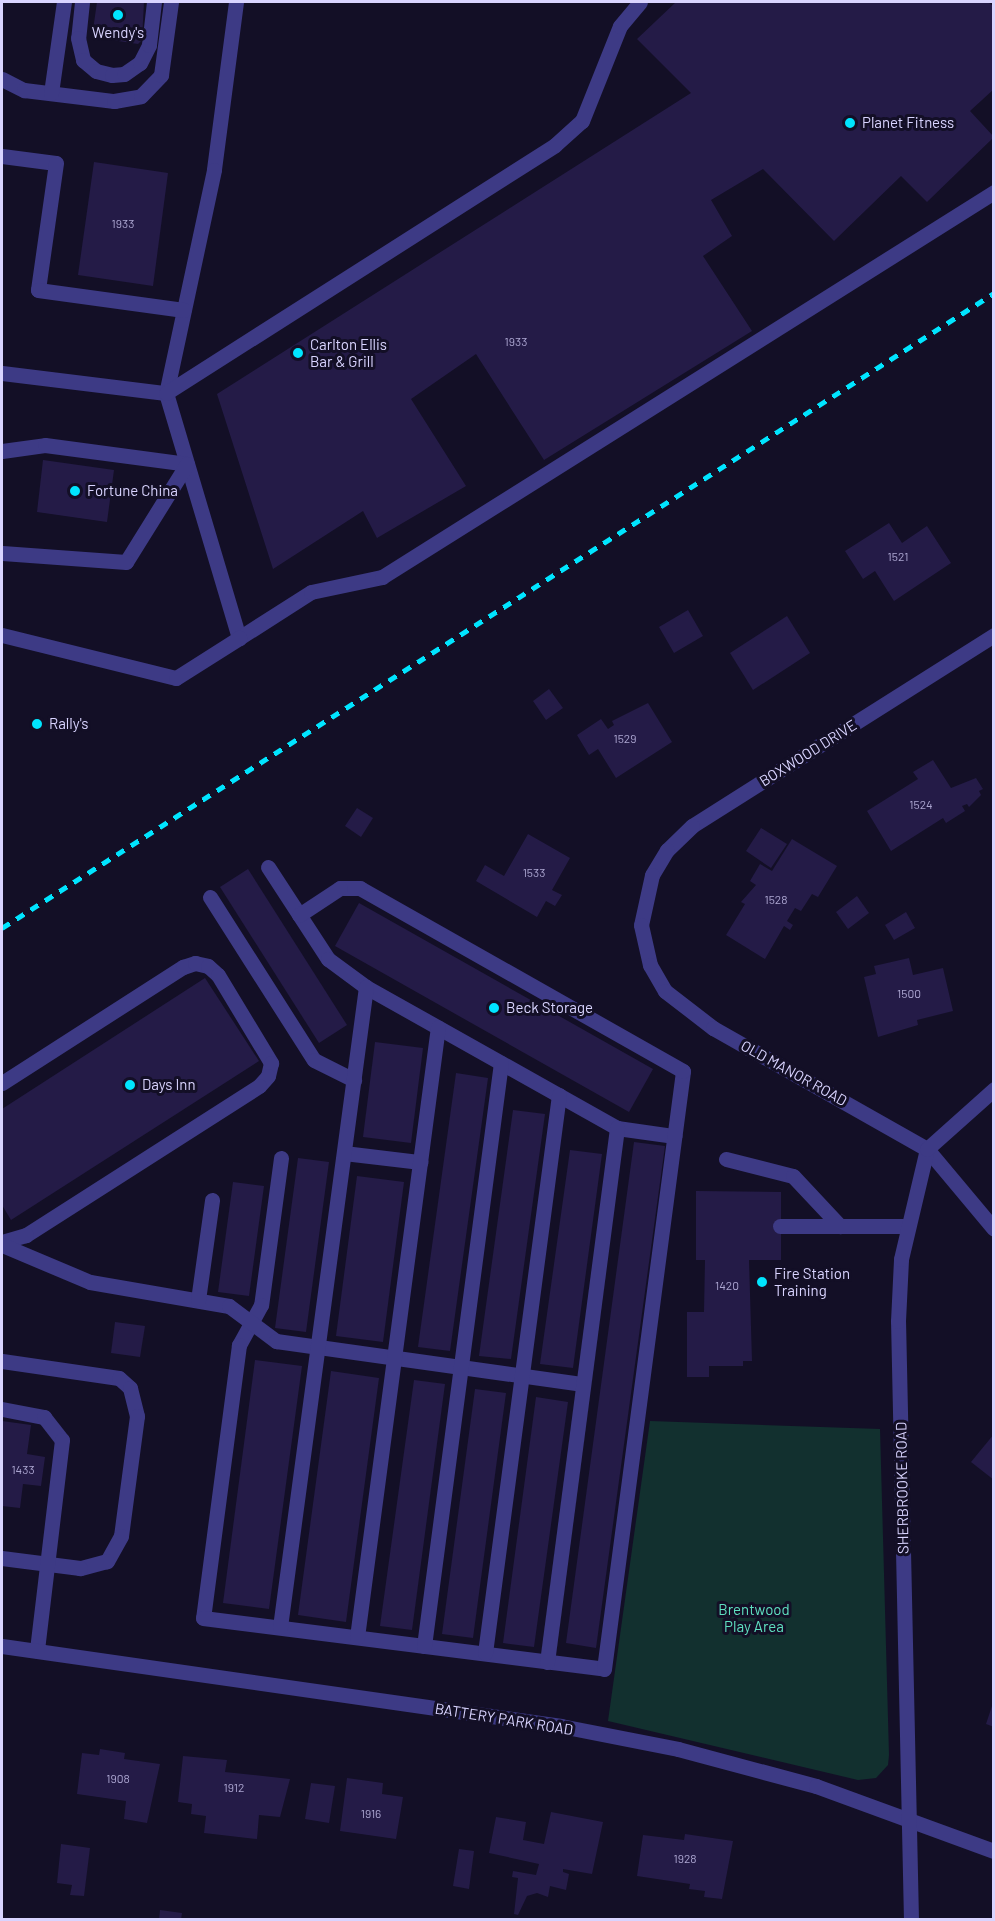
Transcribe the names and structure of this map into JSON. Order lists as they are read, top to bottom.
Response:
{
  "streets": {
    "street": [
      "BOXWOOD DRIVE",
      "OLD MANOR ROAD",
      "SHERBROOKE ROAD",
      "BATTERY PARK ROAD"
    ]
  },
  "crossings": [
    ["BOXWOOD DRIVE", "OLD MANOR ROAD"],
    ["OLD MANOR ROAD", "SHERBROOKE ROAD"],
    ["SHERBROOKE ROAD", "BATTERY PARK ROAD"]
  ],
  "parks": ["Brentwood Play Area"],
  "places": [
    "Wendy's",
    "Planet Fitness",
    "Carlton Ellis Bar & Grill",
    "Fortune China",
    "Rally's",
    "Beck Storage",
    "Days Inn",
    "Fire Station Training"
  ],
  "house_numbers": [
    "1933",
    "1933",
    "1521",
    "1529",
    "1524",
    "1533",
    "1528",
    "1500",
    "1420",
    "1433",
    "1908",
    "1912",
    "1916",
    "1928"
  ]
}
